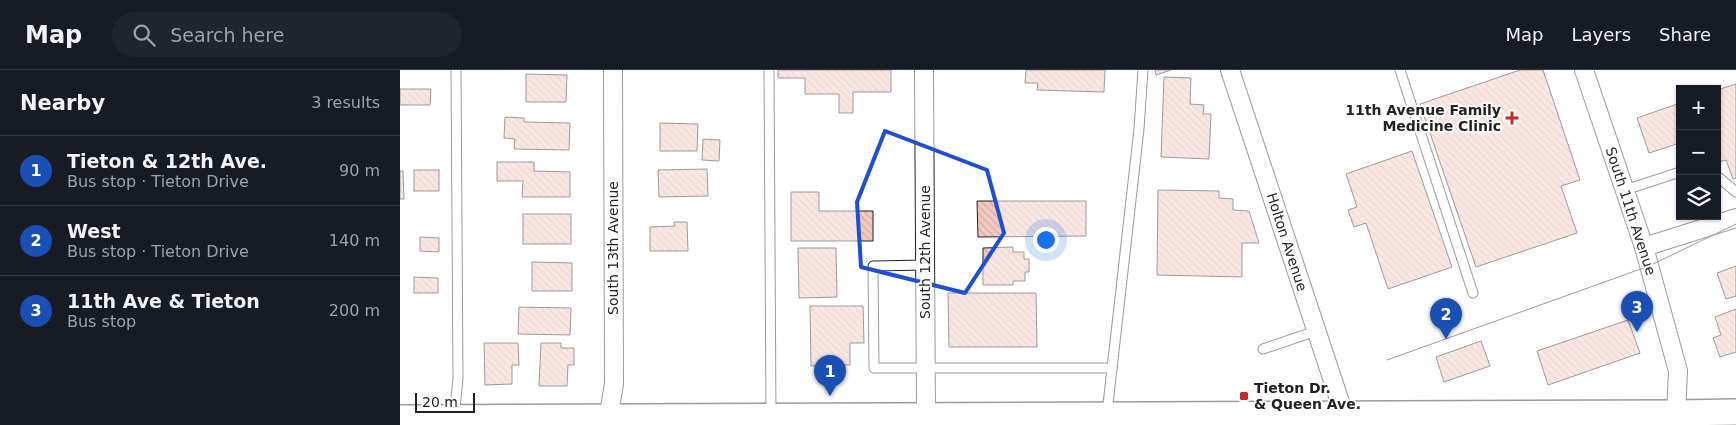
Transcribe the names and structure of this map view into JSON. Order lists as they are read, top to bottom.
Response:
{
  "streets": {
    "street": [
      "South 11th Avenue",
      "Holton Avenue",
      "South 13th Avenue",
      "South 12th Avenue"
    ]
  },
  "places": {
    "health": ["11th Avenue Family Medicine Clinic"],
    "transit": ["Tieton Dr. & Queen Ave."]
  },
  "scale_bar": "20 m",
  "page": {
    "header": "Map",
    "search": "Search here",
    "nav": ["Map", "Layers", "Share"],
    "heading": ["Nearby", "3 results"],
    "map_buttons": ["+", "−"],
    "list": [
      {
        "mark": "1",
        "name": "Tieton & 12th Ave.",
        "note": "Bus stop · Tieton Drive",
        "value": "90 m"
      },
      {
        "mark": "2",
        "name": "West",
        "note": "Bus stop · Tieton Drive",
        "value": "140 m"
      },
      {
        "mark": "3",
        "name": "11th Ave & Tieton",
        "note": "Bus stop",
        "value": "200 m"
      }
    ],
    "pins": ["3", "2", "1"],
    "scale": "20 m"
  }
}
